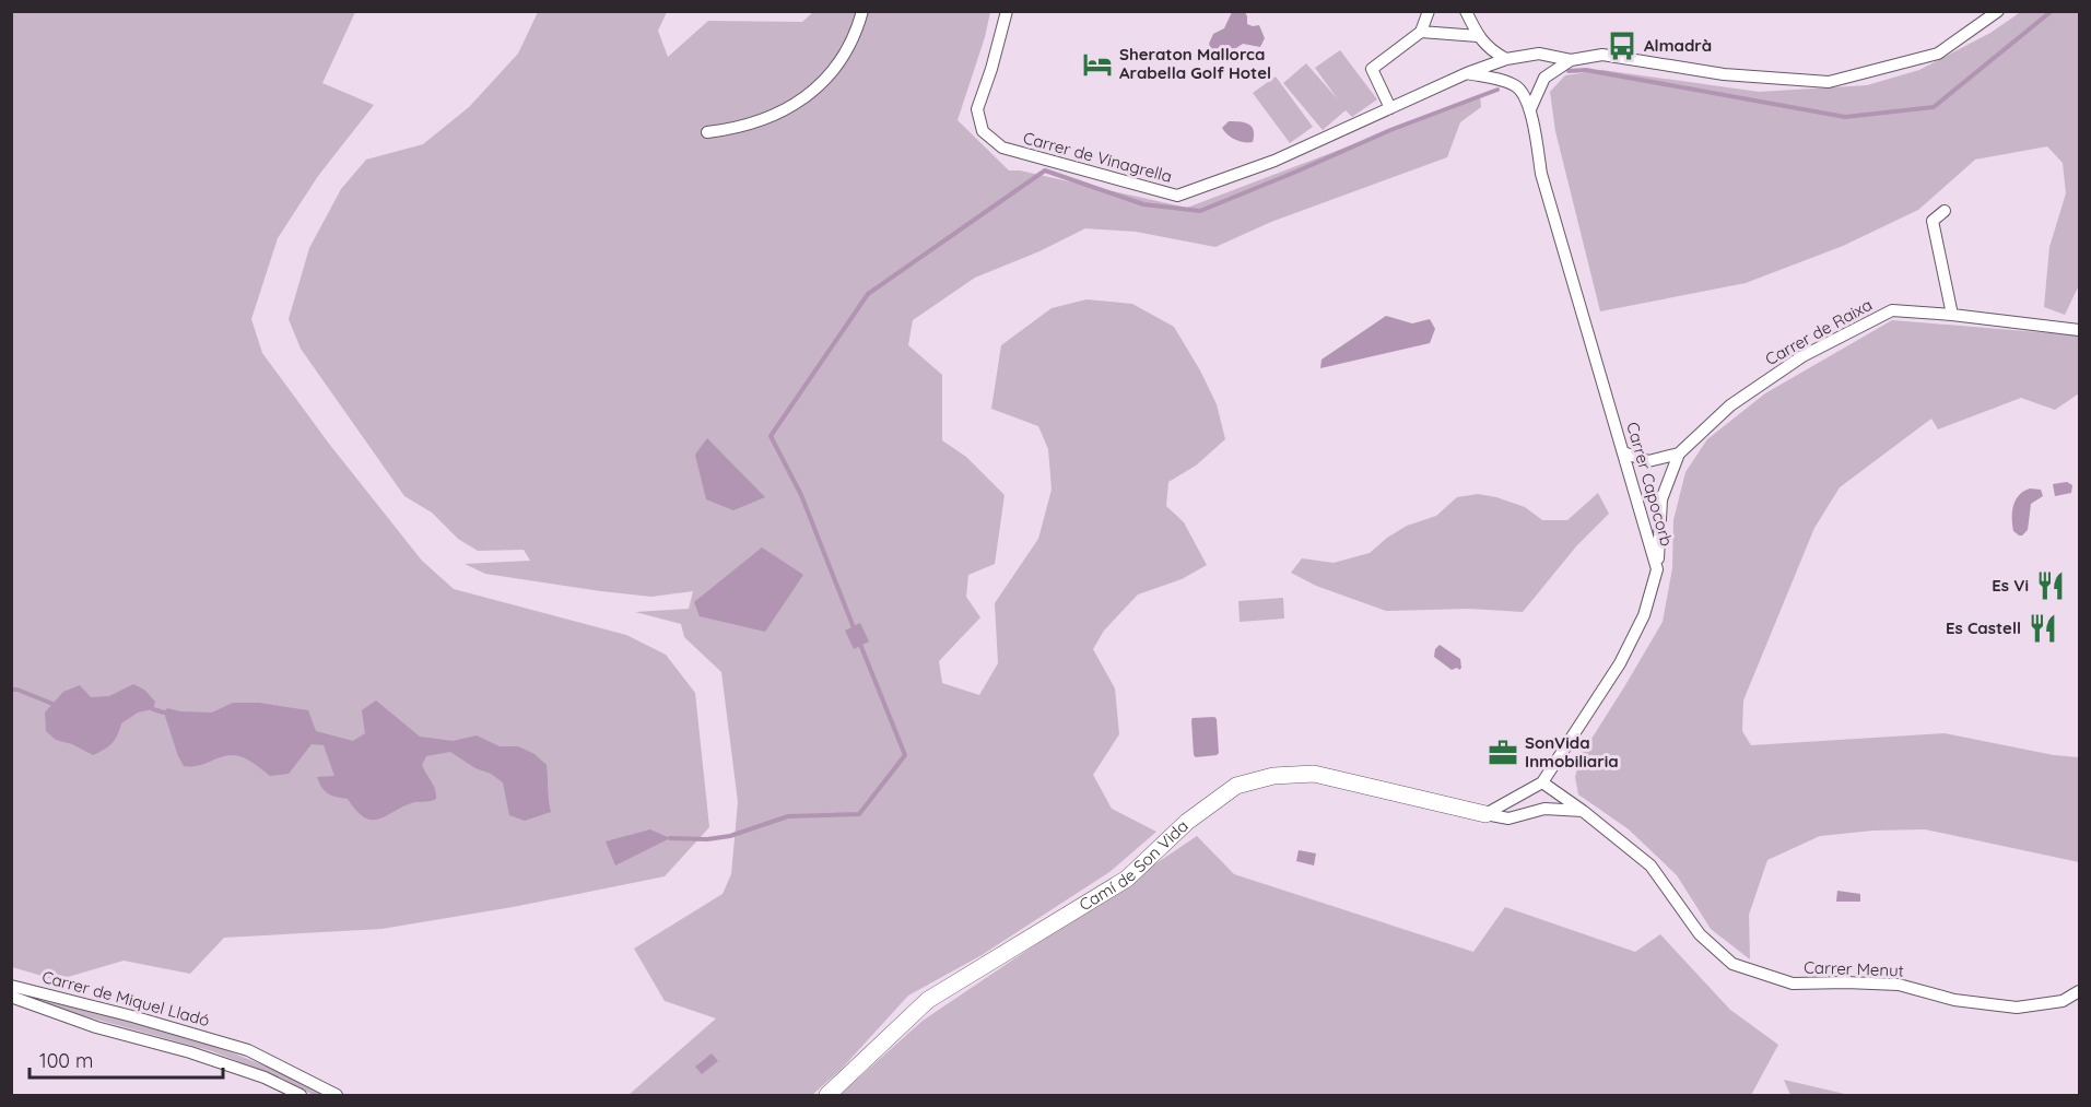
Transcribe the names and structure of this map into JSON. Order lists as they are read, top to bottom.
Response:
{
  "streets": {
    "street": [
      "Carrer de Vinagrella",
      "Carrer de Raixa",
      "Carrer Capocorb",
      "Camí de Son Vida",
      "Carrer Menut",
      "Carrer de Miquel Lladó"
    ]
  },
  "crossings": [
    ["Carrer de Raixa", "Carrer Capocorb"],
    ["Carrer Capocorb", "Camí de Son Vida"],
    ["Carrer Capocorb", "Carrer Menut"]
  ],
  "places": {
    "bus stop": ["Almadrà"],
    "hotel": ["Sheraton Mallorca Arabella Golf Hotel"],
    "restaurant": ["Es Vi", "Es Castell"],
    "office": ["SonVida Inmobiliaria"]
  },
  "scale_bar": "100 m"
}
